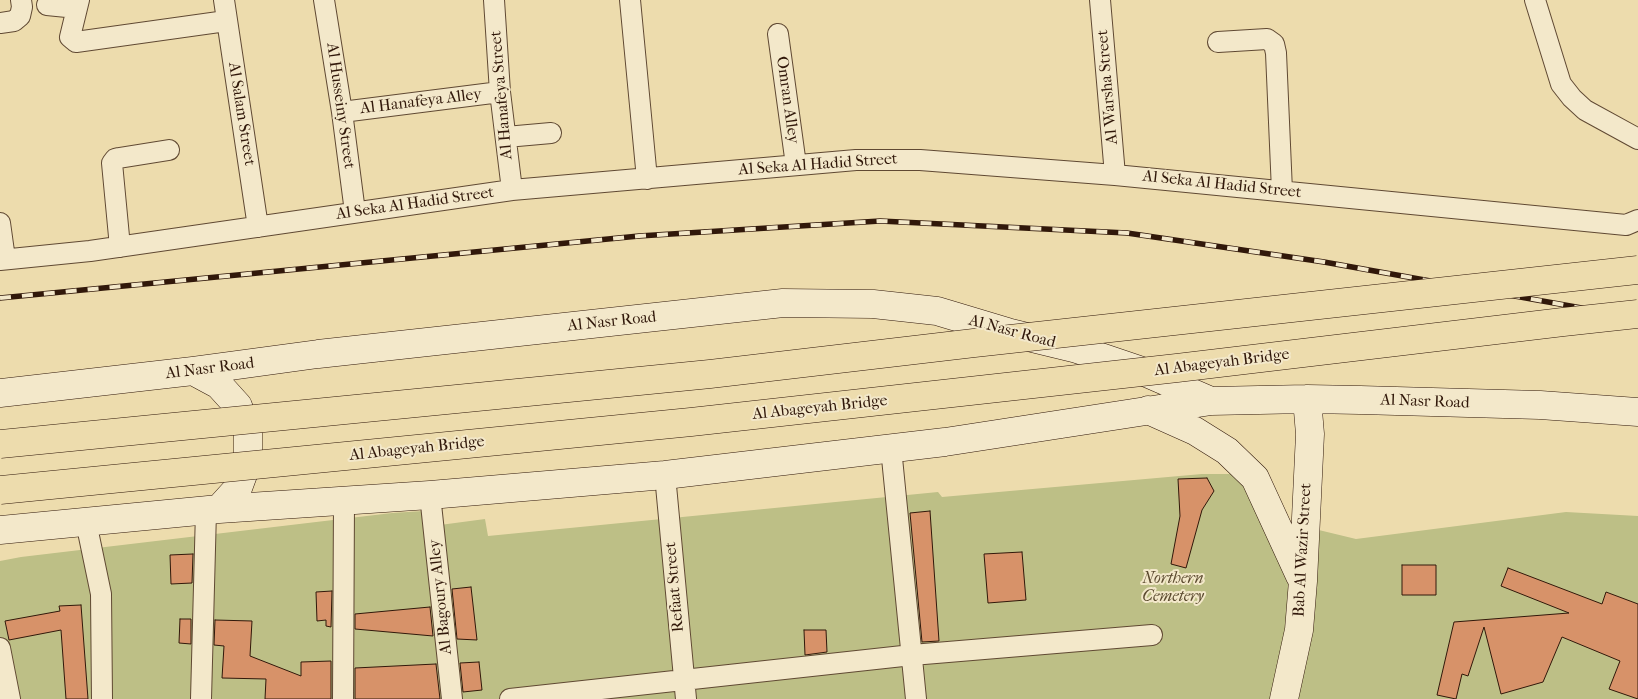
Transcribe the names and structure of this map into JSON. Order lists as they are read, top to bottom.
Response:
{
  "streets": {
    "highway": ["Al Abageyah Bridge"],
    "street": [
      "Al Warsha Street",
      "Al Hanafeya Street",
      "Omran Alley",
      "Al Hanafeya Alley",
      "Al Husseiny Street",
      "Al Salam Street",
      "Al Seka Al Hadid Street",
      "Al Nasr Road",
      "Bab Al Wazir Street",
      "Refaat Street",
      "Al Bagoury Alley"
    ]
  },
  "crossings": [
    ["Al Warsha Street", "Al Seka Al Hadid Street"],
    ["Al Hanafeya Street", "Al Hanafeya Alley"],
    ["Al Hanafeya Street", "Al Seka Al Hadid Street"],
    ["Omran Alley", "Al Seka Al Hadid Street"],
    ["Al Hanafeya Alley", "Al Husseiny Street"],
    ["Al Husseiny Street", "Al Seka Al Hadid Street"],
    ["Al Salam Street", "Al Seka Al Hadid Street"],
    ["Al Nasr Road", "Bab Al Wazir Street"],
    ["Al Nasr Road", "Refaat Street"],
    ["Al Nasr Road", "Al Bagoury Alley"]
  ],
  "parks": ["Northern Cemetery"]
}
